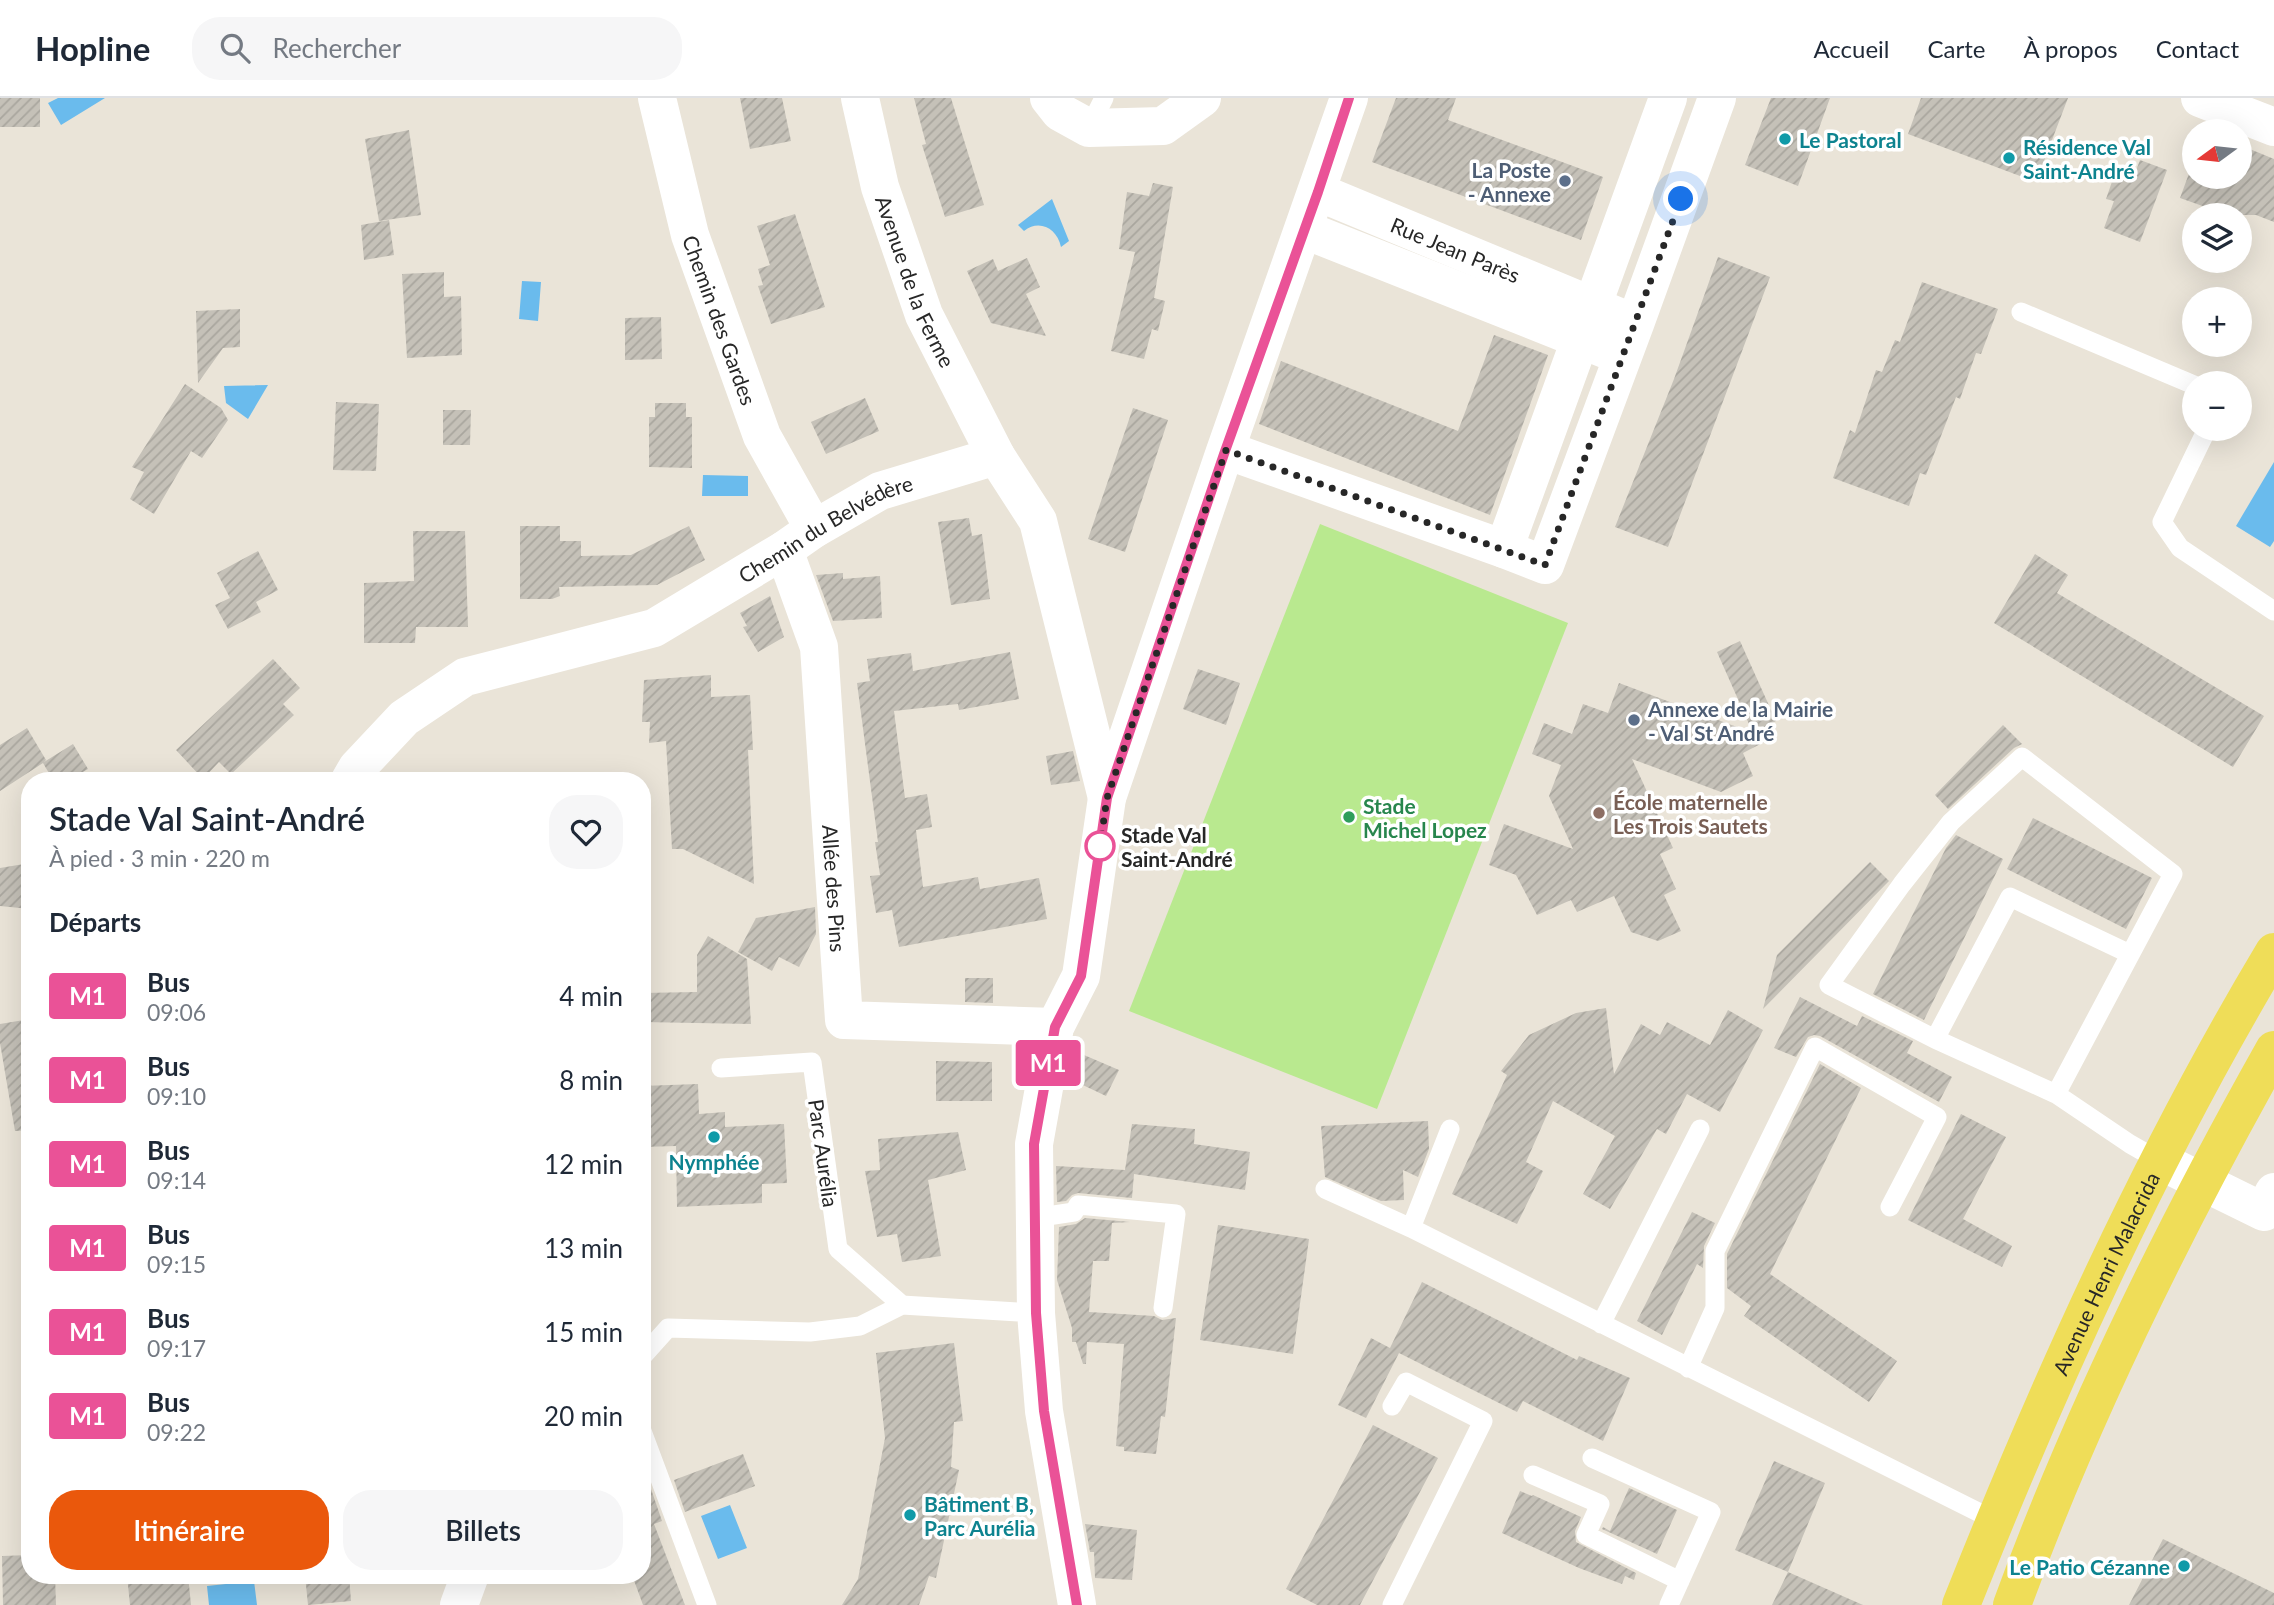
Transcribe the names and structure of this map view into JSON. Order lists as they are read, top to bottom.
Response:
{
  "streets": {
    "main road": ["Avenue Henri Malacrida"],
    "street": [
      "Rue Jean Parès",
      "Avenue de la Ferme",
      "Chemin des Gardes",
      "Chemin du Belvédère",
      "Allée des Pins"
    ],
    "lane": ["Parc Aurélia"]
  },
  "crossings": [
    ["Avenue de la Ferme", "Chemin du Belvédère"],
    ["Chemin des Gardes", "Chemin du Belvédère"],
    ["Chemin des Gardes", "Allée des Pins"],
    ["Chemin du Belvédère", "Allée des Pins"]
  ],
  "places": [
    "Le Pastoral",
    "Résidence Val Saint-André",
    "La Poste - Annexe",
    "Annexe de la Mairie - Val St André",
    "École maternelle Les Trois Sautets",
    "Stade Michel Lopez",
    "Stade Val Saint-André",
    "Nymphée",
    "Bâtiment B, Parc Aurélia",
    "Le Patio Cézanne"
  ],
  "lines": ["bus line M1"],
  "north": "left",
  "page": {
    "header": "Hopline",
    "search": "Rechercher",
    "nav": [
      "Accueil",
      "Carte",
      "À propos",
      "Contact"
    ],
    "on_map": "M1",
    "map_buttons": ["+", "−"],
    "heading": [
      ["Stade Val Saint-André", "À pied · 3 min · 220 m"],
      "Départs"
    ],
    "list": [
      {
        "mark": "M1",
        "name": "Bus",
        "note": "09:06",
        "value": "4 min"
      },
      {
        "mark": "M1",
        "name": "Bus",
        "note": "09:10",
        "value": "8 min"
      },
      {
        "mark": "M1",
        "name": "Bus",
        "note": "09:14",
        "value": "12 min"
      },
      {
        "mark": "M1",
        "name": "Bus",
        "note": "09:15",
        "value": "13 min"
      },
      {
        "mark": "M1",
        "name": "Bus",
        "note": "09:17",
        "value": "15 min"
      },
      {
        "mark": "M1",
        "name": "Bus",
        "note": "09:22",
        "value": "20 min"
      }
    ],
    "buttons": ["Itinéraire", "Billets"]
  }
}
